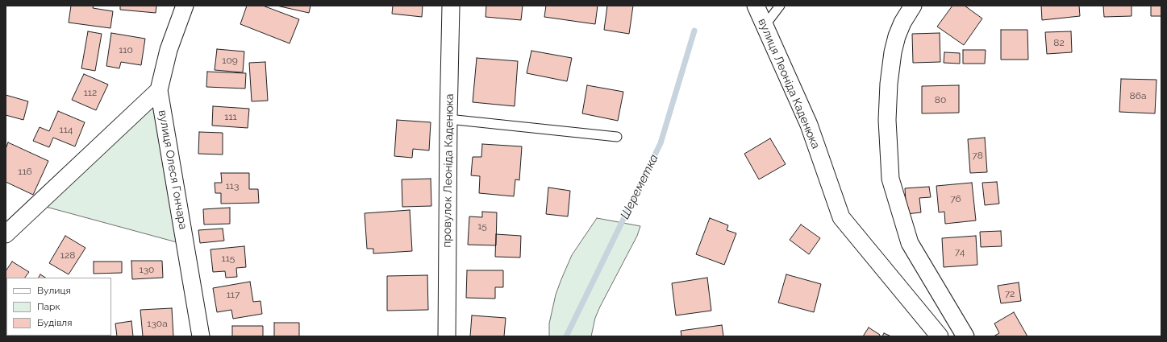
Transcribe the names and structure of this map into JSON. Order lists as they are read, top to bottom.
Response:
{
  "streets": {
    "street": ["вулиця Леоніда Каденюка", "вулиця Олеся Гончара", "провулок Леоніда Каденюка"]
  },
  "water": ["Шереметка"],
  "house_numbers": [
    "82",
    "110",
    "109",
    "112",
    "86а",
    "80",
    "111",
    "114",
    "78",
    "116",
    "113",
    "76",
    "15",
    "74",
    "128",
    "115",
    "130",
    "72",
    "117",
    "130а"
  ],
  "legend": ["Вулиця", "Парк", "Будівля"]
}
